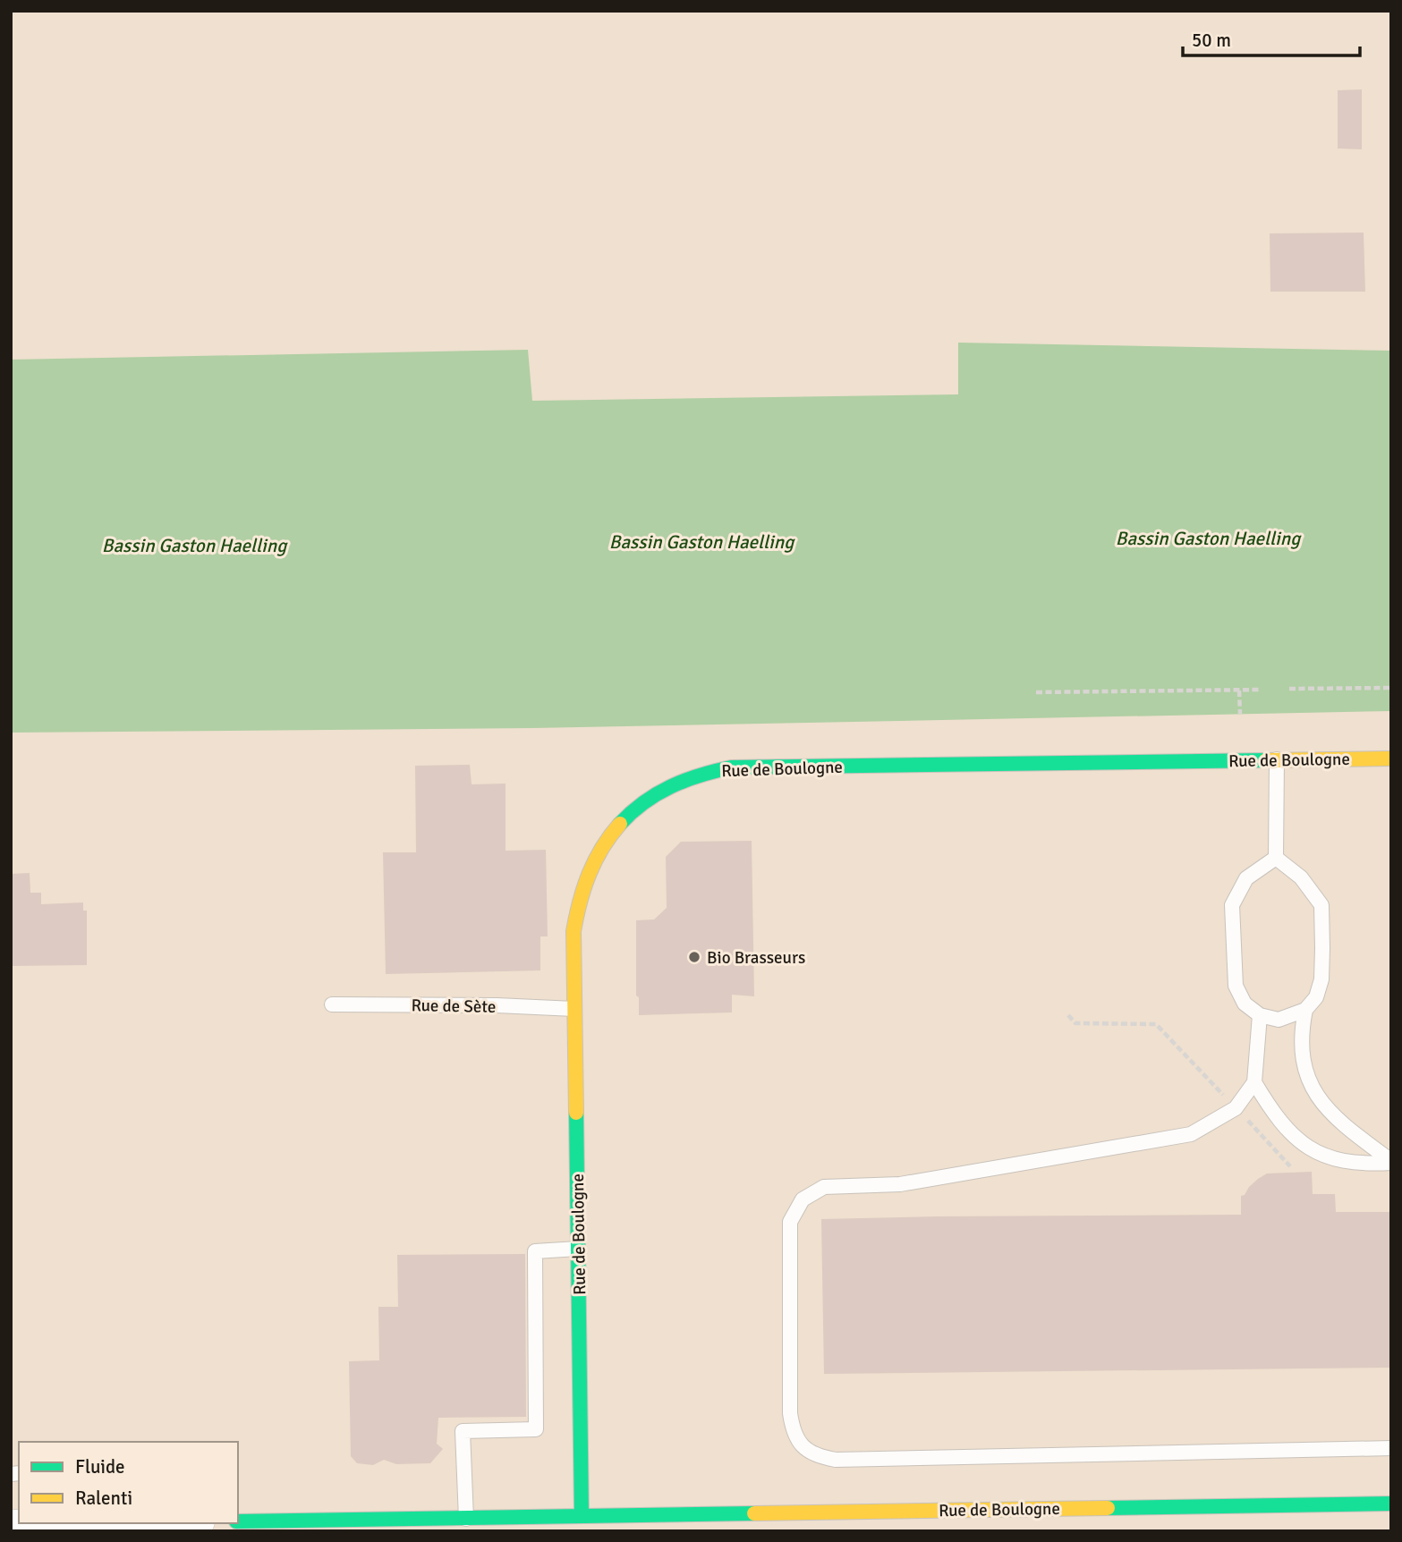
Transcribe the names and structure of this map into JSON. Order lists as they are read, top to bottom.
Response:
{
  "streets": {
    "street": ["Rue de Boulogne"],
    "lane": ["Rue de Sète"]
  },
  "crossings": [
    ["Rue de Boulogne", "Rue de Sète"]
  ],
  "water": ["Bassin Gaston Haelling"],
  "places": ["Bio Brasseurs"],
  "legend": ["Fluide", "Ralenti"],
  "scale_bar": "50 m"
}
